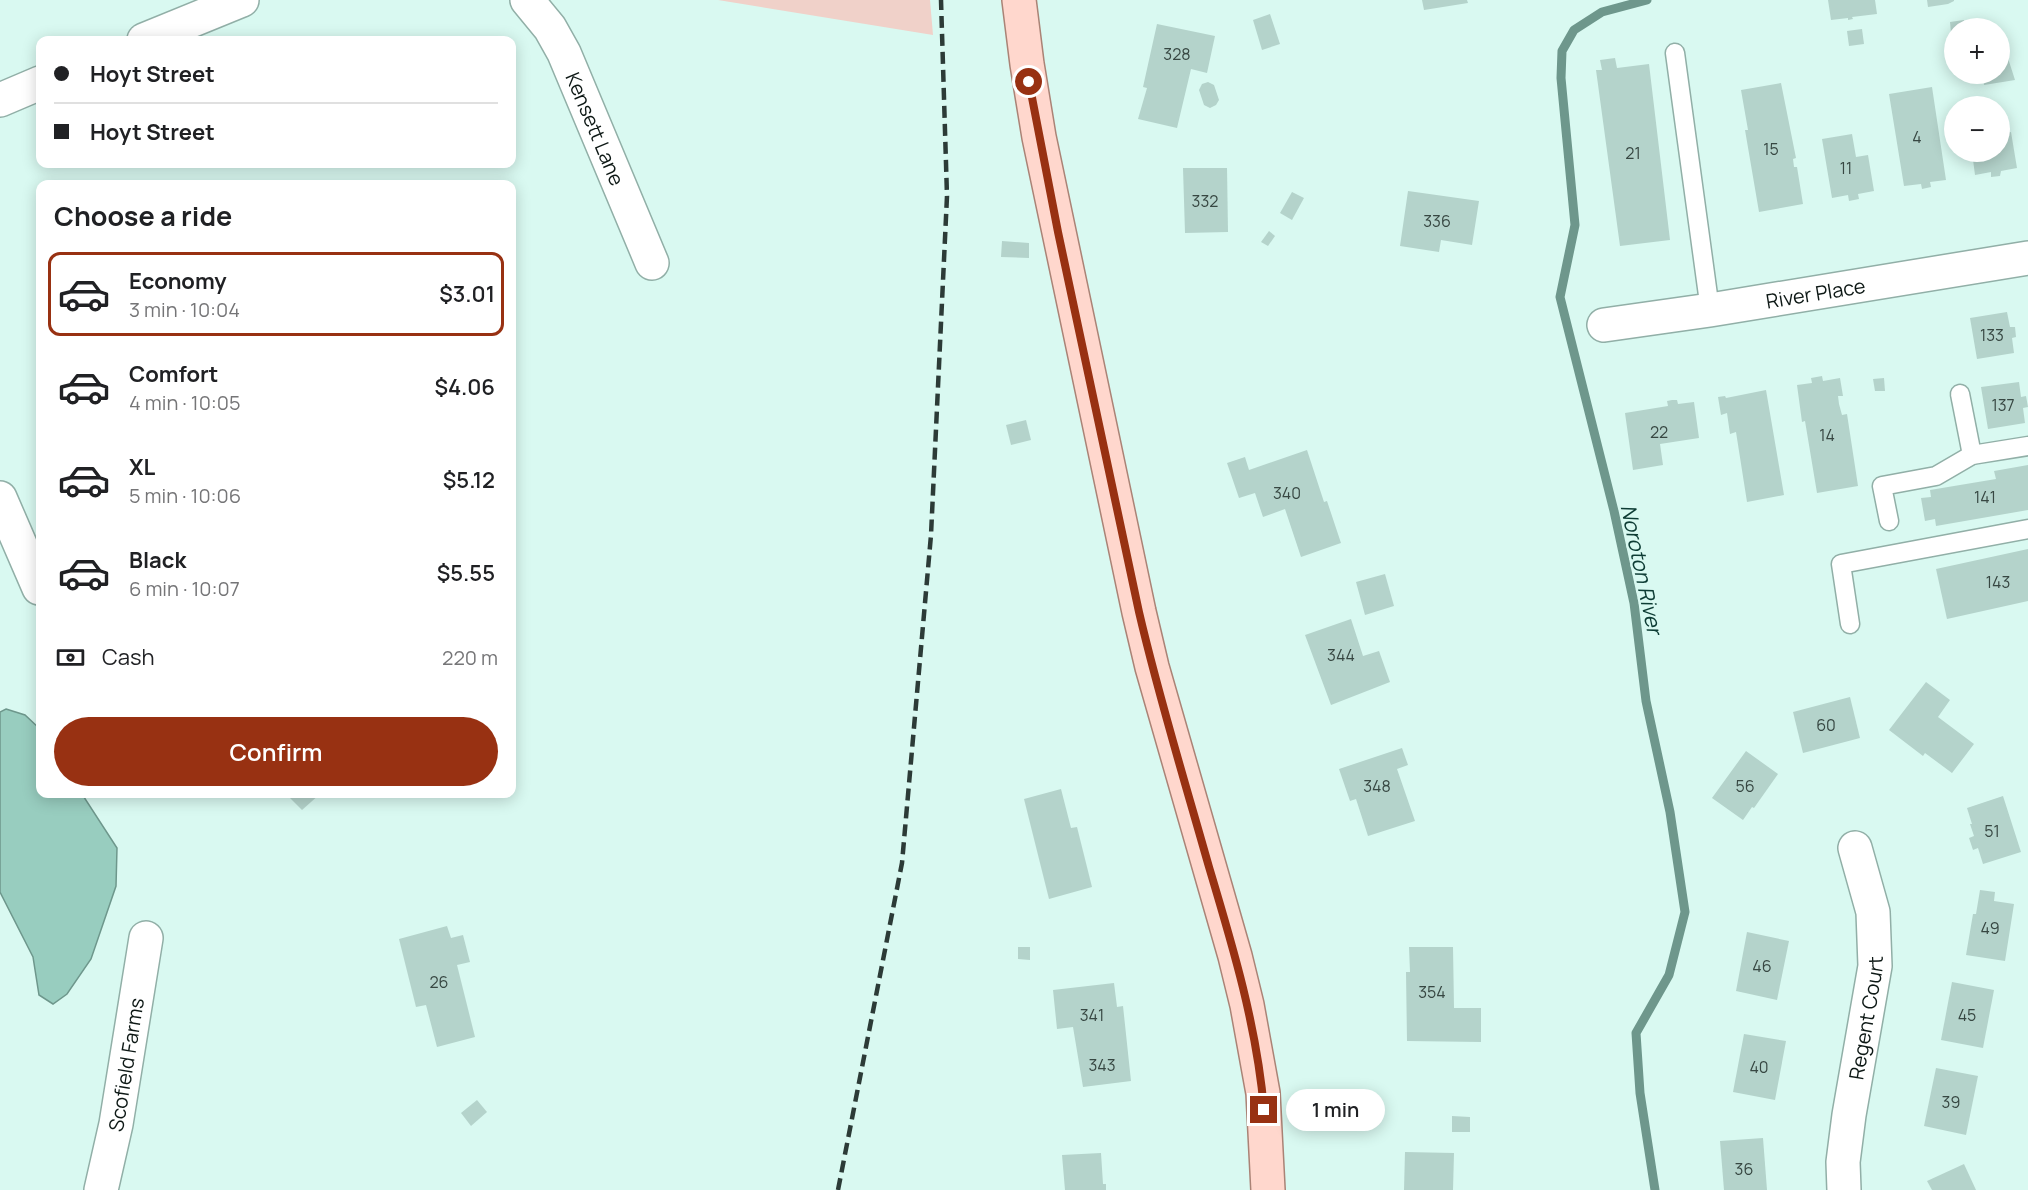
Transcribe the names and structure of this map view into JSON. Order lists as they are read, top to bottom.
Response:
{
  "streets": {
    "street": [
      "Kensett Lane",
      "River Place",
      "Regent Court",
      "Scofield Farms"
    ]
  },
  "water": ["Noroton River"],
  "house_numbers": [
    "328",
    "4",
    "15",
    "21",
    "11",
    "332",
    "336",
    "133",
    "137",
    "22",
    "14",
    "340",
    "141",
    "143",
    "344",
    "60",
    "348",
    "56",
    "51",
    "49",
    "46",
    "26",
    "354",
    "341",
    "45",
    "343",
    "40",
    "39",
    "36"
  ],
  "page": {
    "map_buttons": ["+", "−"],
    "banner": ["Hoyt Street", "Hoyt Street"],
    "heading": "Choose a ride",
    "list": [
      {
        "name": "Economy",
        "note": "3 min · 10:04",
        "value": "$3.01"
      },
      {
        "name": "Comfort",
        "note": "4 min · 10:05",
        "value": "$4.06"
      },
      {
        "name": "XL",
        "note": "5 min · 10:06",
        "value": "$5.12"
      },
      {
        "name": "Black",
        "note": "6 min · 10:07",
        "value": "$5.55"
      }
    ],
    "pay": ["Cash", "220 m"],
    "buttons": "Confirm",
    "bubble": "1 min"
  }
}
